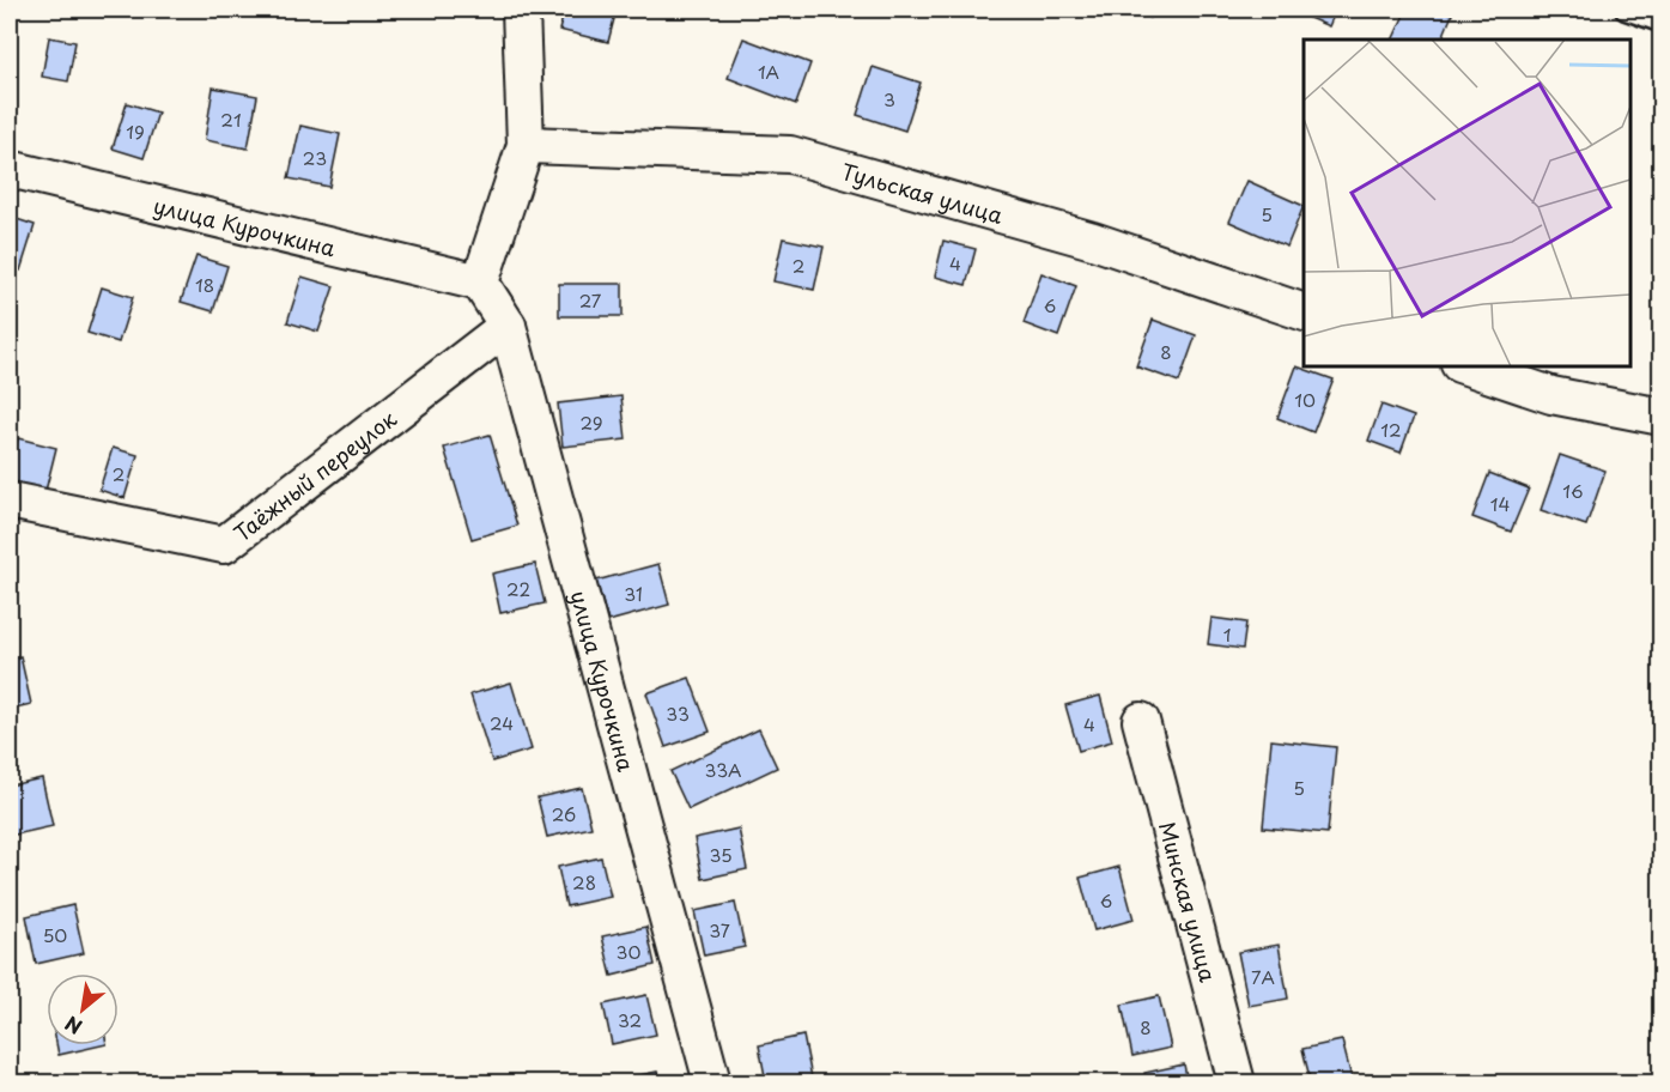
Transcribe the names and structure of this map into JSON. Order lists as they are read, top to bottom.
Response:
{
  "streets": {
    "street": [
      "Тульская улица",
      "улица Курочкина",
      "Таёжный переулок",
      "Минская улица"
    ]
  },
  "crossings": [
    ["улица Курочкина", "Таёжный переулок"]
  ],
  "house_numbers": [
    "1А",
    "3",
    "21",
    "19",
    "23",
    "5",
    "4",
    "2",
    "18",
    "27",
    "6",
    "8",
    "10",
    "29",
    "12",
    "2",
    "16",
    "14",
    "22",
    "31",
    "1",
    "33",
    "24",
    "4",
    "33А",
    "5",
    "26",
    "35",
    "28",
    "6",
    "37",
    "50",
    "30",
    "7А",
    "32",
    "8"
  ],
  "north": "bottom left"
}
